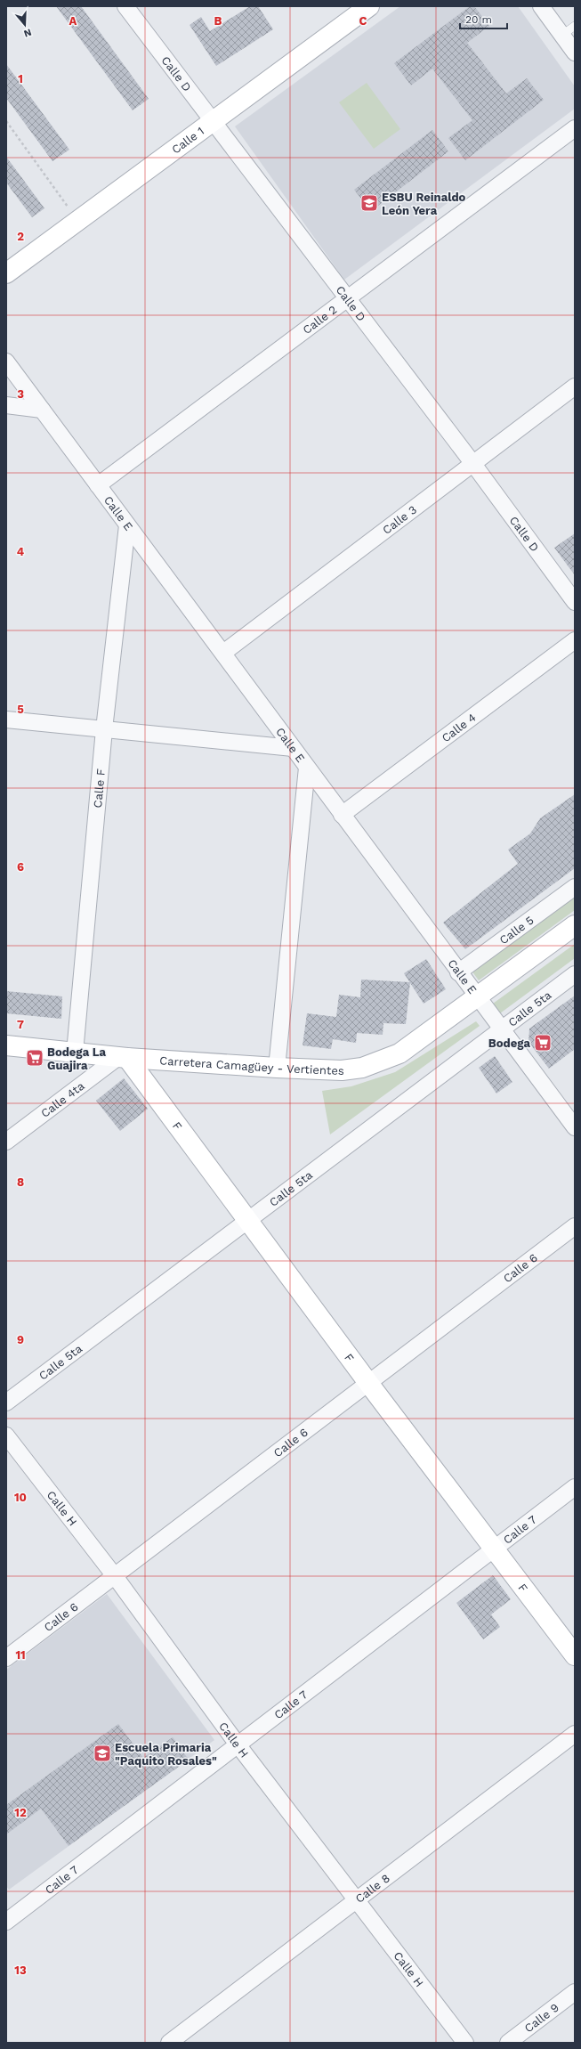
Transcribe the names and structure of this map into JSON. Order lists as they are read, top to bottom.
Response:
{
  "streets": {
    "street": [
      "Calle D",
      "Calle 1",
      "Calle 2",
      "Calle E",
      "Calle 3",
      "Calle 4",
      "Calle F",
      "Calle 5",
      "Calle 5ta",
      "Carretera Camagüey - Vertientes",
      "Calle 4ta",
      "F",
      "Calle 6",
      "Calle H",
      "Calle 7",
      "Calle 8",
      "Calle 9"
    ]
  },
  "crossings": [
    ["Calle D", "Calle 1"],
    ["Calle D", "Calle 2"],
    ["Calle D", "Calle 3"],
    ["Calle 2", "Calle E"],
    ["Calle E", "Calle 3"],
    ["Calle E", "Calle 4"],
    ["Calle E", "Calle F"],
    ["Calle E", "Calle 5"],
    ["Calle E", "Calle 5ta"],
    ["Calle E", "Carretera Camagüey - Vertientes"],
    ["Calle F", "Carretera Camagüey - Vertientes"],
    ["Calle 5ta", "F"],
    ["Carretera Camagüey - Vertientes", "Calle 4ta"],
    ["Carretera Camagüey - Vertientes", "F"],
    ["Calle 4ta", "F"],
    ["F", "Calle 6"],
    ["F", "Calle 7"],
    ["Calle 6", "Calle H"],
    ["Calle H", "Calle 7"],
    ["Calle H", "Calle 8"]
  ],
  "places": {
    "school or university": ["ESBU Reinaldo León Yera", "Escuela Primaria \"Paquito Rosales\""],
    "supermarket": ["Bodega", "Bodega La Guajira"]
  },
  "scale_bar": "20 m",
  "north": "bottom",
  "grid": {
    "columns": ["A", "B", "C"],
    "rows": [
      "1",
      "2",
      "3",
      "4",
      "5",
      "6",
      "7",
      "8",
      "9",
      "10",
      "11",
      "12",
      "13"
    ]
  }
}
